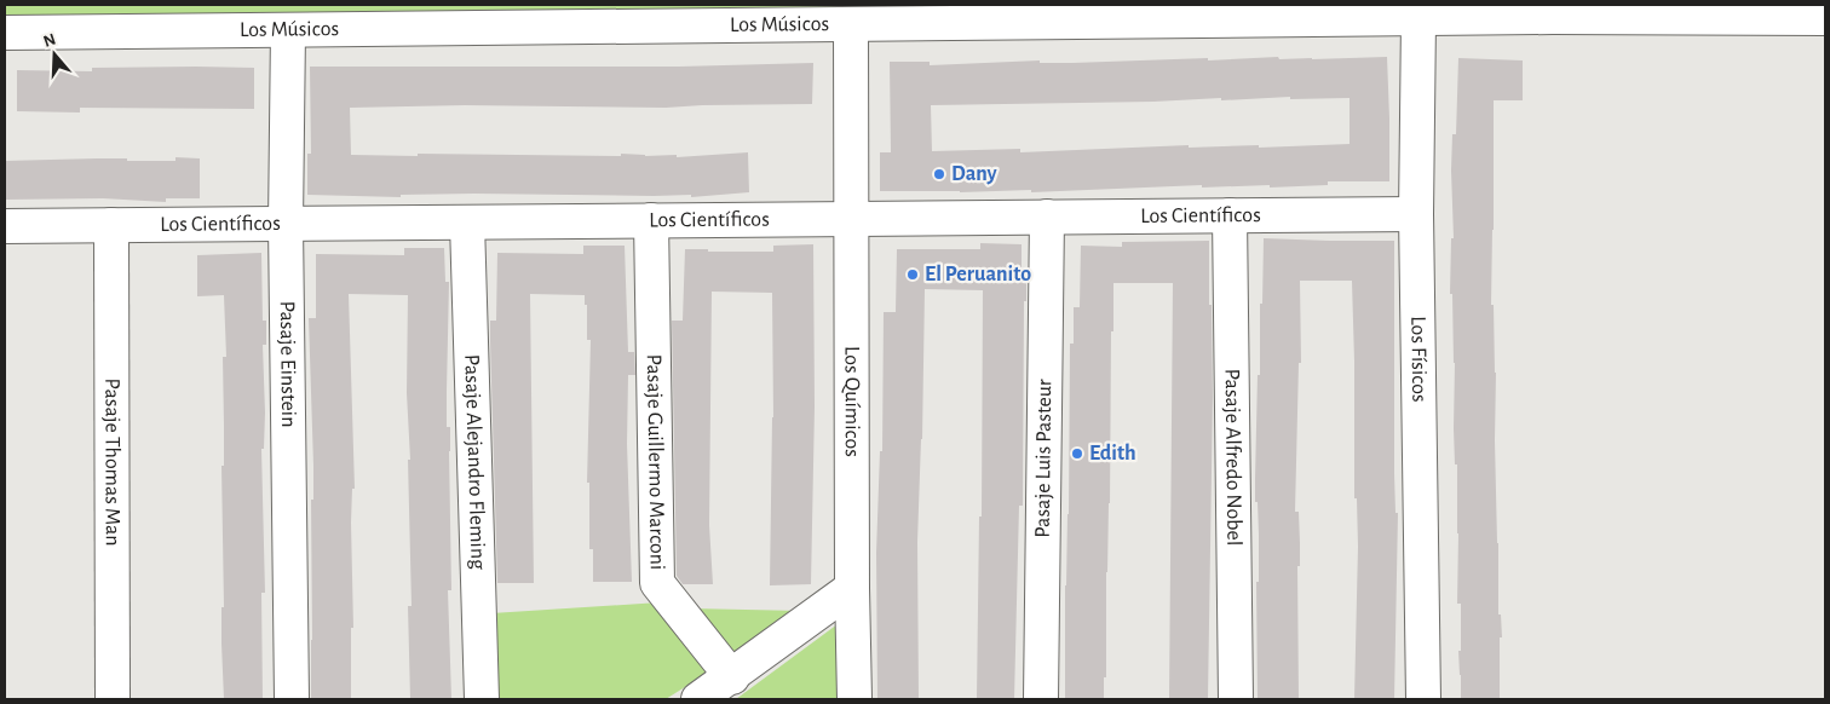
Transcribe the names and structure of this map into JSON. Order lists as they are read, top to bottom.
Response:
{
  "streets": {
    "street": [
      "Los Músicos",
      "Los Científicos",
      "Los Físicos",
      "Pasaje Einstein",
      "Los Químicos",
      "Pasaje Alfredo Nobel",
      "Pasaje Luis Pasteur",
      "Pasaje Alejandro Fleming",
      "Pasaje Thomas Man",
      "Pasaje Guillermo Marconi"
    ]
  },
  "crossings": [
    ["Los Músicos", "Los Físicos"],
    ["Los Músicos", "Pasaje Einstein"],
    ["Los Músicos", "Los Químicos"],
    ["Los Científicos", "Los Físicos"],
    ["Los Científicos", "Pasaje Einstein"],
    ["Los Científicos", "Los Químicos"],
    ["Los Científicos", "Pasaje Alfredo Nobel"],
    ["Los Científicos", "Pasaje Luis Pasteur"],
    ["Los Científicos", "Pasaje Alejandro Fleming"],
    ["Los Científicos", "Pasaje Thomas Man"],
    ["Los Científicos", "Pasaje Guillermo Marconi"]
  ],
  "places": ["Dany", "El Peruanito", "Edith"],
  "north": "top"
}
